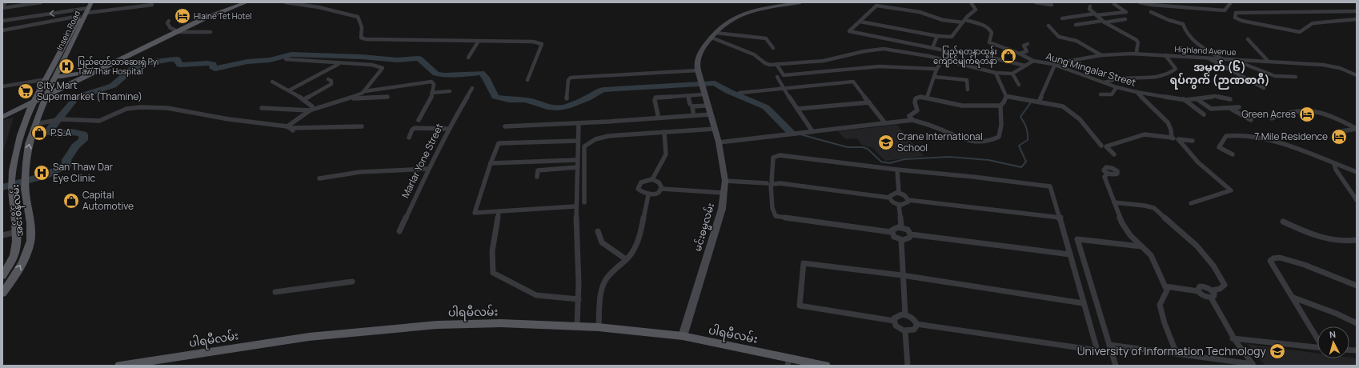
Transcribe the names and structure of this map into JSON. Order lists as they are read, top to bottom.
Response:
{
  "streets": {
    "main road": [
      "Insein Road",
      "အင်းစိန်လမ်း",
      "မင်းဓမ္မလမ်း",
      "ပါရမီလမ်း"
    ],
    "street": ["Highland Avenue", "Aung Mingalar Street", "Marlar Yone Street"]
  },
  "crossings": [
    ["Insein Road", "အင်းစိန်လမ်း"],
    ["Highland Avenue", "Aung Mingalar Street"],
    ["မင်းဓမ္မလမ်း", "ပါရမီလမ်း"]
  ],
  "districts": ["အမှတ် (၆) ရပ်ကွက် (ဉာဏစာဂီ)"],
  "places": {
    "hotel": ["Hlaine Tet Hotel", "Green Acres", "7 Mile Residence"],
    "shop": ["ပြည့်ရတနာထွန်း ကျောင်မျက်ရတနာ", "P.S.A", "Capital Automotive"],
    "hospital": ["ပြည်တော်သာဆေးရုံ Pyi Taw Thar Hospital", "San Thaw Dar Eye Clinic"],
    "supermarket": ["City Mart Supermarket (Thamine)"],
    "school or university": ["Crane International School", "University of Information Technology"]
  },
  "north": "top"
}
